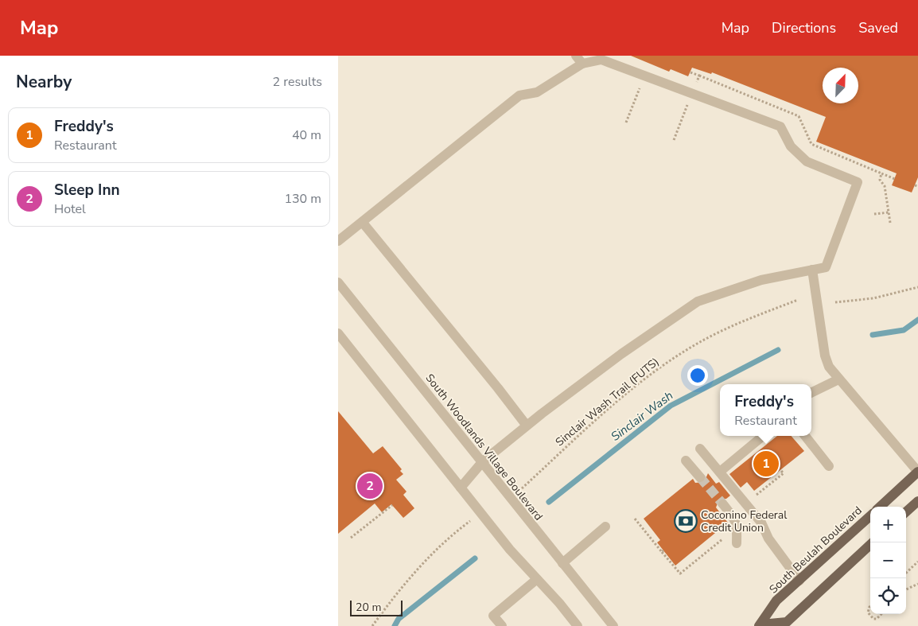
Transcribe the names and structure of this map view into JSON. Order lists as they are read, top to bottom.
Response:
{
  "streets": {
    "main road": ["South Beulah Boulevard"],
    "street": ["South Woodlands Village Boulevard"],
    "path": ["Sinclair Wash Trail (FUTS)"]
  },
  "water": ["Sinclair Wash"],
  "places": {
    "bank": ["Coconino Federal Credit Union"]
  },
  "scale_bar": "20 m",
  "north": "top right",
  "page": {
    "header": "Map",
    "nav": ["Map", "Directions", "Saved"],
    "heading": ["Nearby", "2 results"],
    "list": [
      {
        "mark": "1",
        "name": "Freddy's",
        "note": "Restaurant",
        "value": "40 m"
      },
      {
        "mark": "2",
        "name": "Sleep Inn",
        "note": "Hotel",
        "value": "130 m"
      }
    ],
    "popup": ["Freddy's", "Restaurant"],
    "pins": ["1", "2"],
    "map_buttons": ["+", "−"],
    "scale": "20 m"
  }
}
